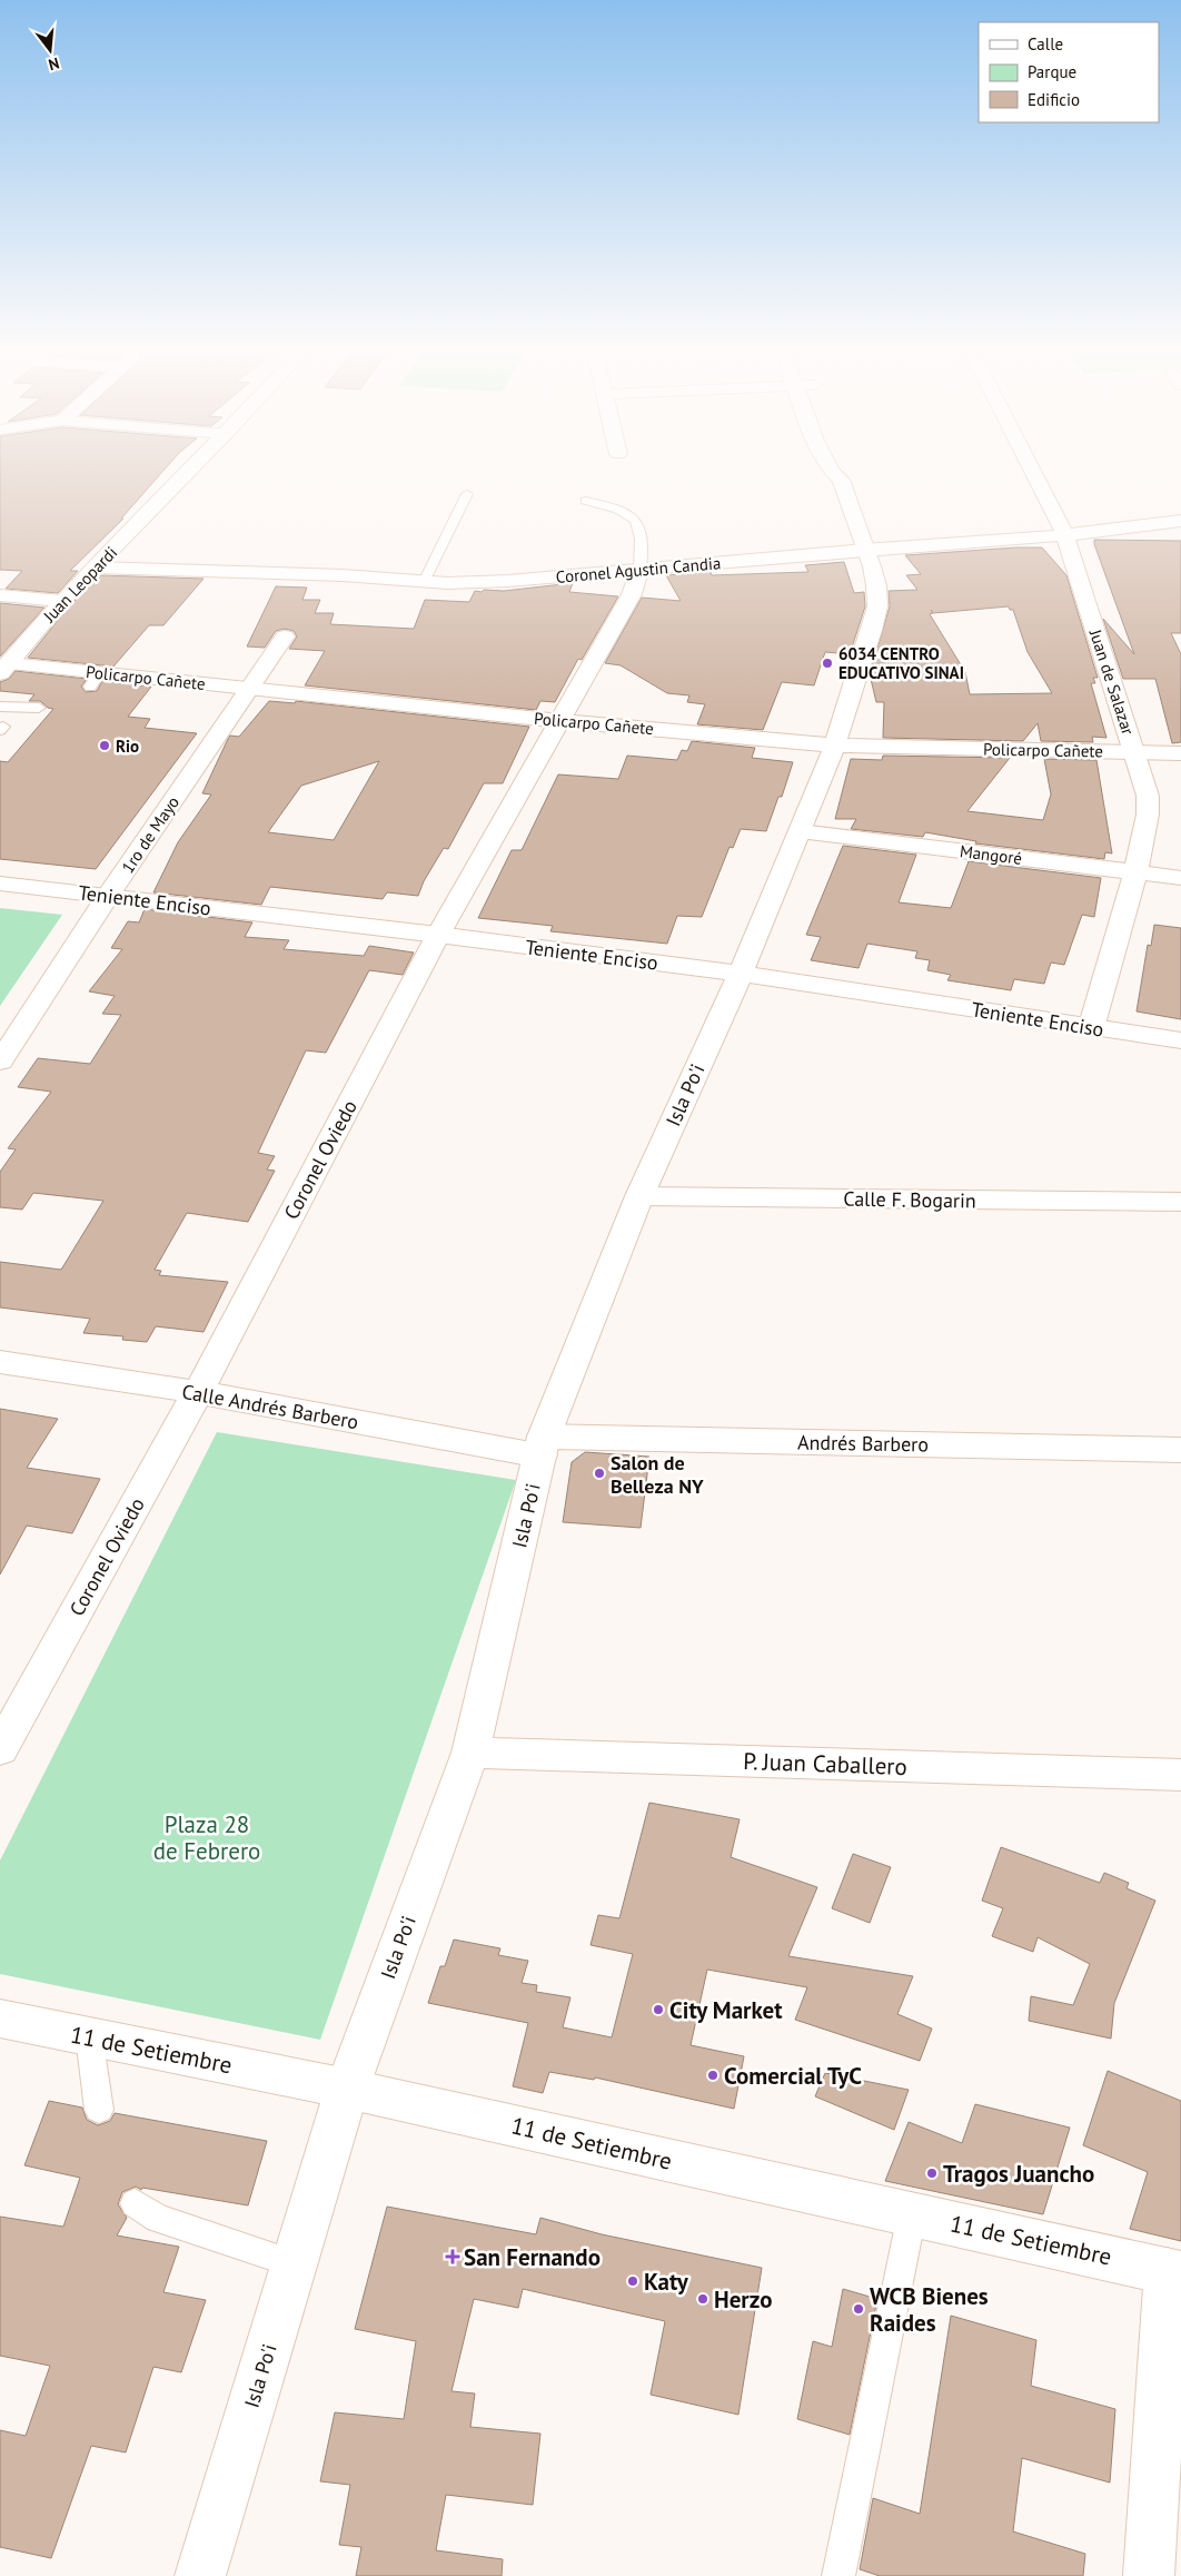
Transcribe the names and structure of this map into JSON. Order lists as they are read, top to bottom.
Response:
{
  "streets": {
    "street": [
      "Coronel Agustin Candia",
      "Juan Leopardi",
      "Policarpo Cañete",
      "Juan de Salazar",
      "1ro de Mayo",
      "Mangoré",
      "Teniente Enciso",
      "Isla Po'i",
      "Coronel Oviedo",
      "Calle F. Bogarin",
      "Calle Andrés Barbero",
      "Andrés Barbero",
      "P. Juan Caballero",
      "11 de Setiembre"
    ]
  },
  "crossings": [
    ["Coronel Agustin Candia", "Juan Leopardi"],
    ["Coronel Agustin Candia", "Juan de Salazar"],
    ["Coronel Agustin Candia", "Isla Po'i"],
    ["Coronel Agustin Candia", "Coronel Oviedo"],
    ["Juan Leopardi", "Policarpo Cañete"],
    ["Policarpo Cañete", "Juan de Salazar"],
    ["Policarpo Cañete", "1ro de Mayo"],
    ["Policarpo Cañete", "Isla Po'i"],
    ["Policarpo Cañete", "Coronel Oviedo"],
    ["Juan de Salazar", "Mangoré"],
    ["Juan de Salazar", "Teniente Enciso"],
    ["1ro de Mayo", "Teniente Enciso"],
    ["Mangoré", "Isla Po'i"],
    ["Teniente Enciso", "Isla Po'i"],
    ["Teniente Enciso", "Coronel Oviedo"],
    ["Isla Po'i", "Calle F. Bogarin"],
    ["Isla Po'i", "Calle Andrés Barbero"],
    ["Isla Po'i", "Andrés Barbero"],
    ["Isla Po'i", "P. Juan Caballero"],
    ["Isla Po'i", "11 de Setiembre"],
    ["Coronel Oviedo", "Calle Andrés Barbero"],
    ["Calle Andrés Barbero", "Andrés Barbero"]
  ],
  "parks": ["Plaza 28 de Febrero"],
  "places": {
    "other": [
      "6034 CENTRO EDUCATIVO SINAI",
      "Rio",
      "Salon de Belleza NY",
      "City Market",
      "Comercial TyC",
      "Tragos Juancho",
      "Katy",
      "Herzo",
      "WCB Bienes Raides"
    ],
    "health": ["San Fernando"]
  },
  "legend": ["Calle", "Parque", "Edificio"],
  "north": "bottom"
}
